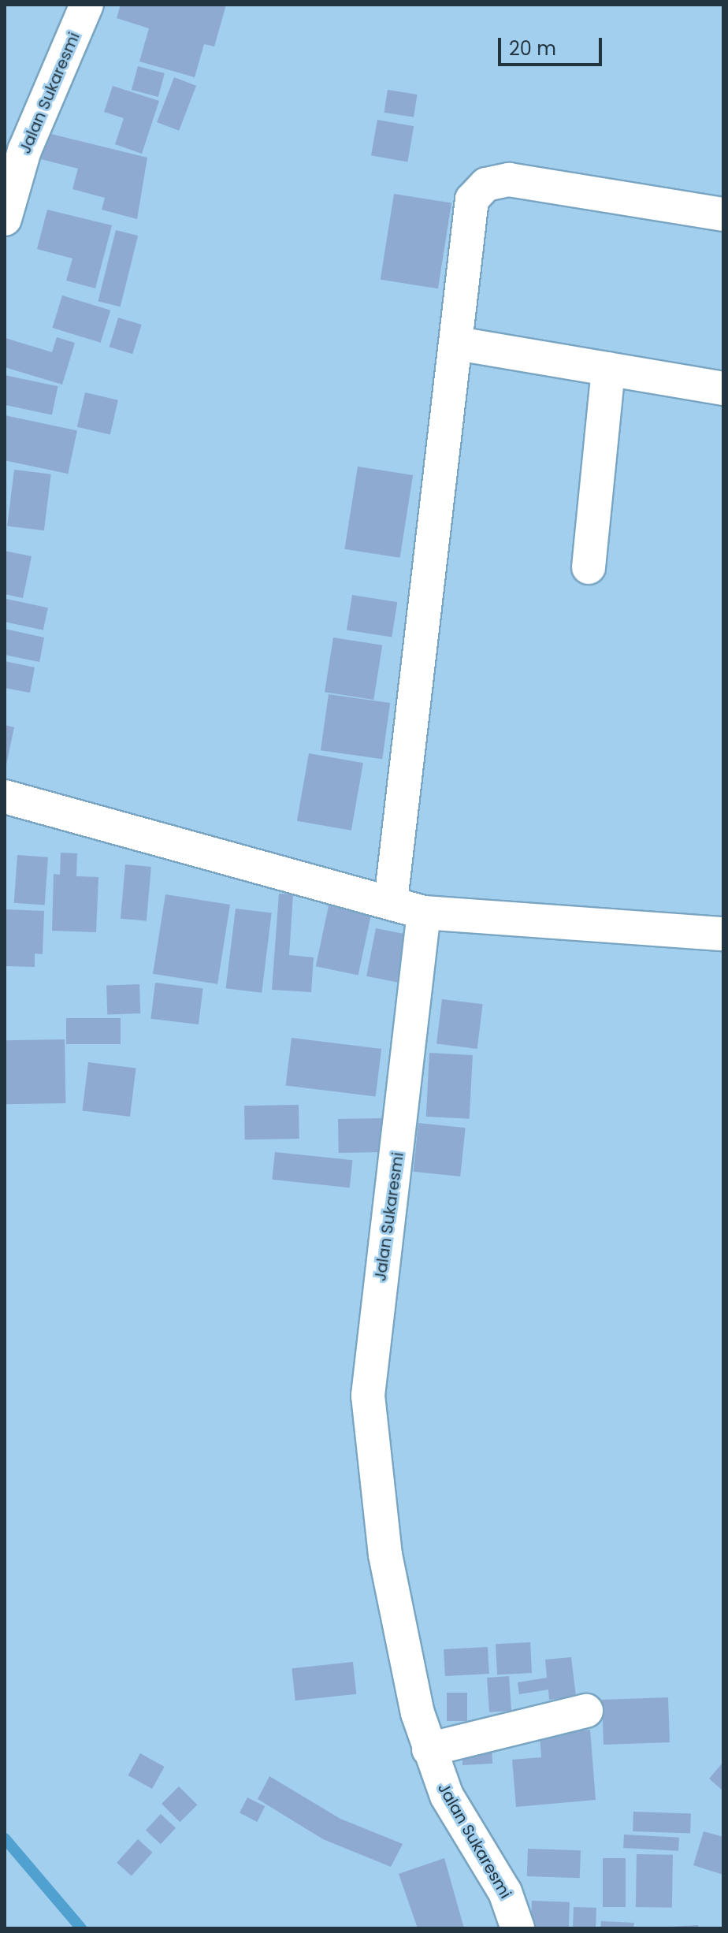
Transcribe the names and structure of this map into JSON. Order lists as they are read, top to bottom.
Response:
{
  "streets": {
    "street": ["Jalan Sukaresmi"]
  },
  "scale_bar": "20 m"
}
